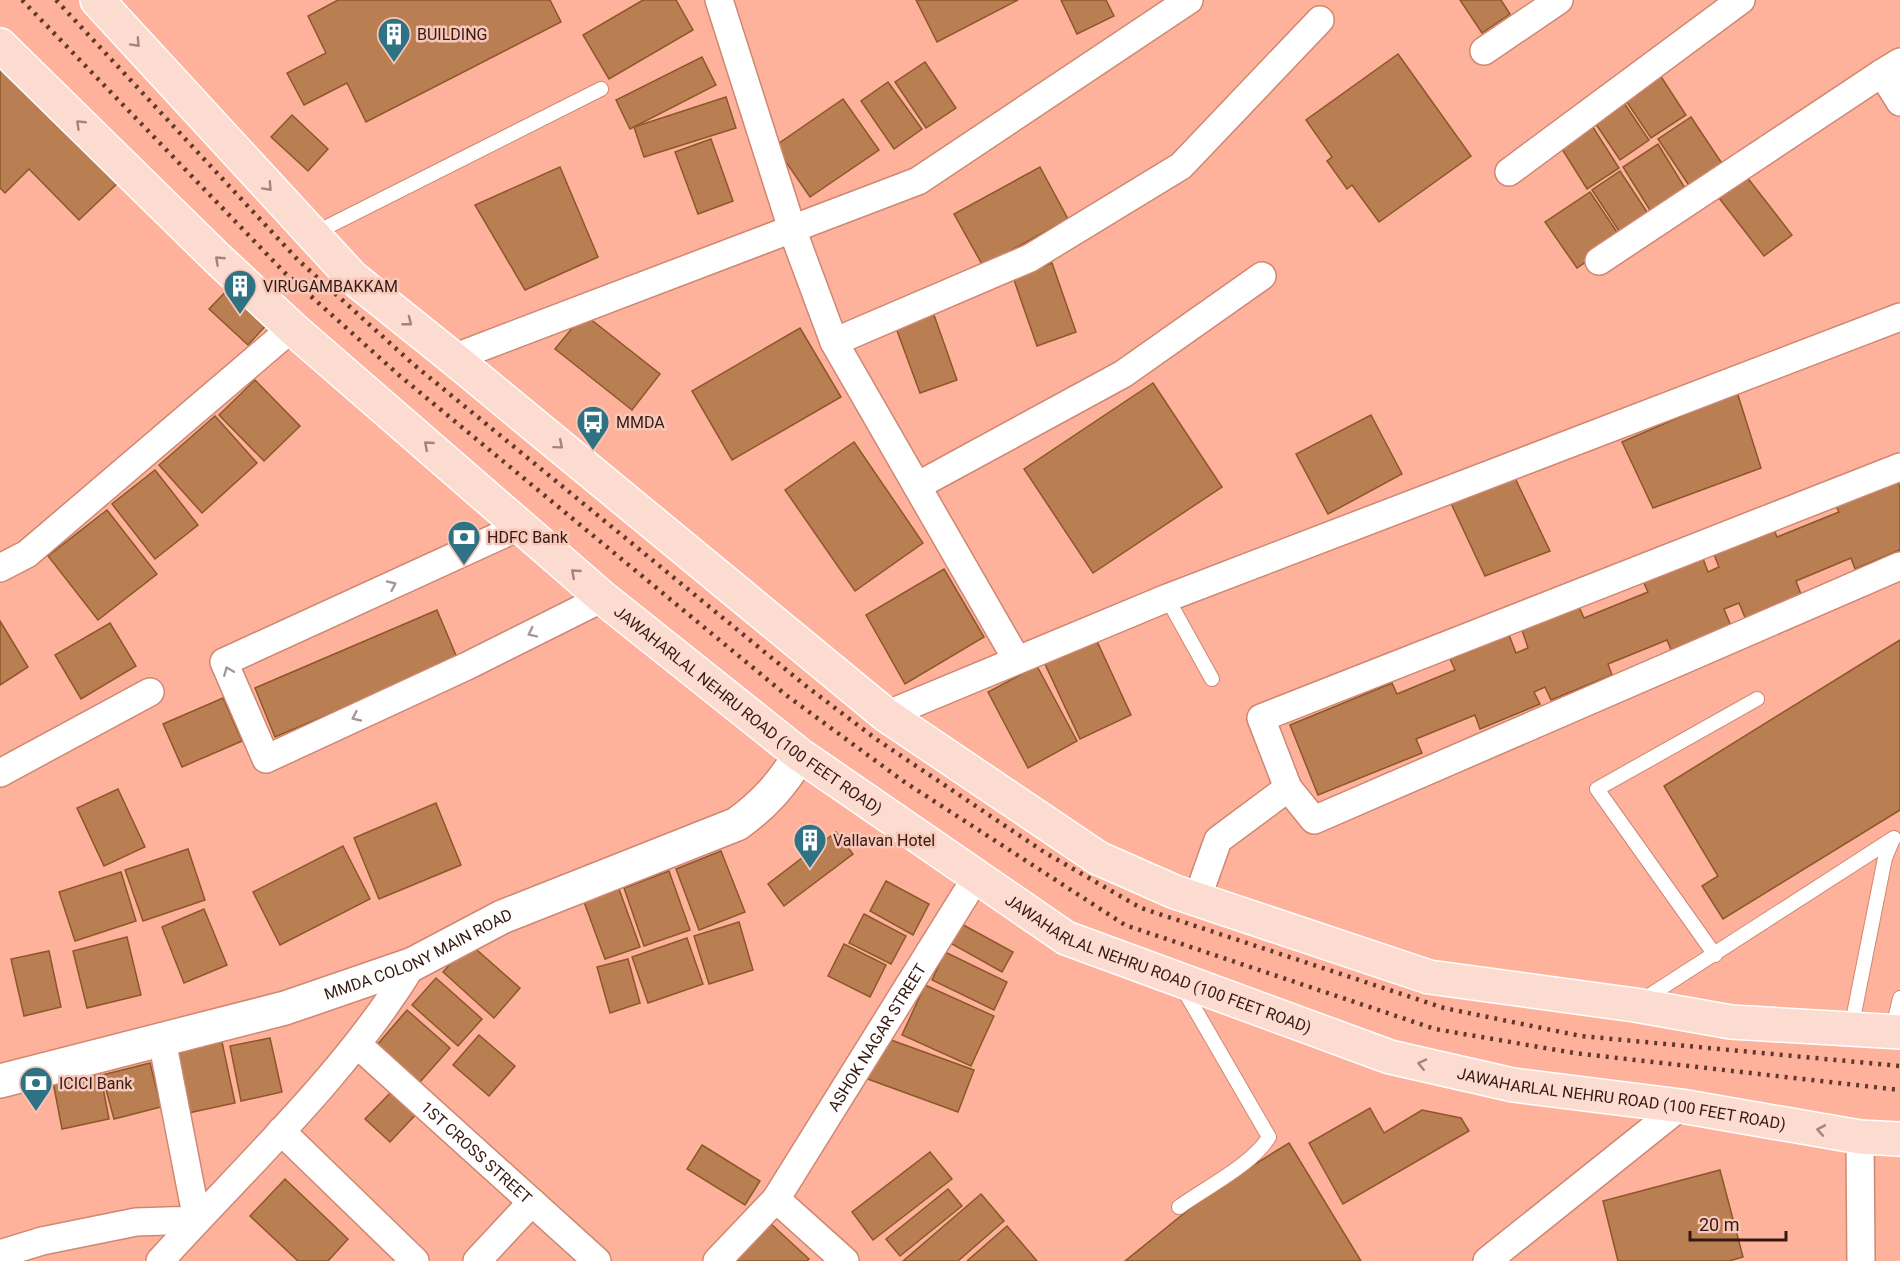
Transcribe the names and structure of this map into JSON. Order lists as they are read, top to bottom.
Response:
{
  "streets": {
    "main road": ["JAWAHARLAL NEHRU ROAD (100 FEET ROAD)"],
    "street": ["MMDA COLONY MAIN ROAD", "ASHOK NAGAR STREET", "1ST CROSS STREET"]
  },
  "crossings": [
    ["JAWAHARLAL NEHRU ROAD (100 FEET ROAD)", "MMDA COLONY MAIN ROAD"],
    ["JAWAHARLAL NEHRU ROAD (100 FEET ROAD)", "ASHOK NAGAR STREET"]
  ],
  "places": {
    "building": ["BUILDING", "VIRUGAMBAKKAM", "Vallavan Hotel"],
    "bus stop": ["MMDA"],
    "bank": ["HDFC Bank", "ICICI Bank"]
  },
  "scale_bar": "20 m"
}
